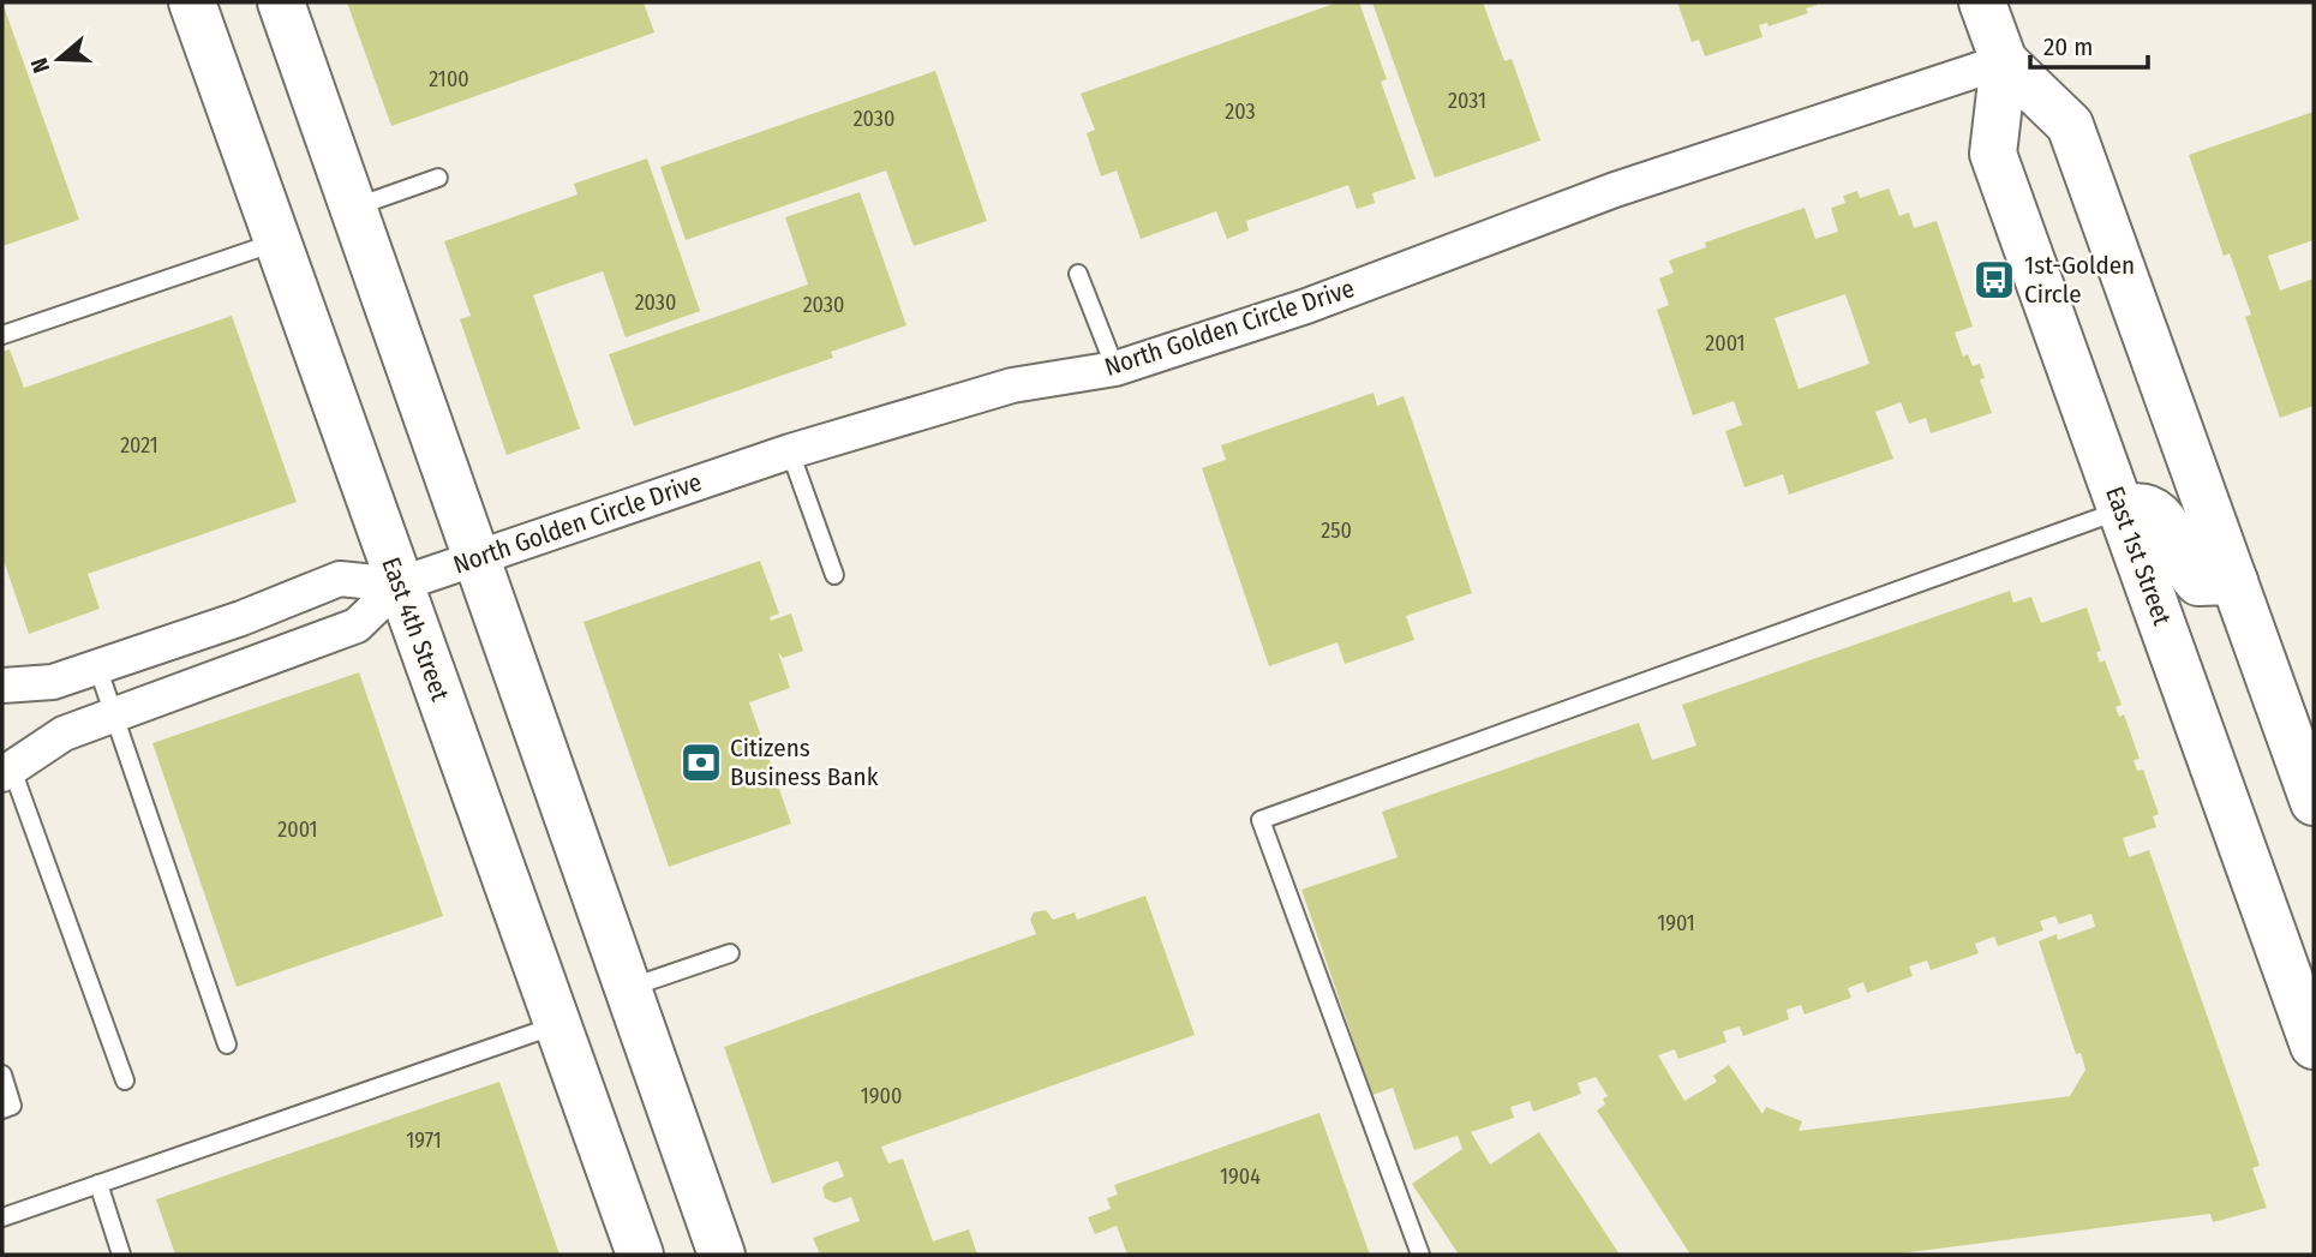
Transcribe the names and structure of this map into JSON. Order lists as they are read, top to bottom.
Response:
{
  "streets": {
    "main road": ["East 1st Street", "East 4th Street"],
    "street": ["North Golden Circle Drive"]
  },
  "crossings": [
    ["North Golden Circle Drive", "East 1st Street"],
    ["North Golden Circle Drive", "East 4th Street"]
  ],
  "places": {
    "bus stop": ["1st-Golden Circle"],
    "bank": ["Citizens Business Bank"]
  },
  "house_numbers": [
    "2100",
    "2031",
    "203",
    "2030",
    "2030",
    "2030",
    "2001",
    "2021",
    "250",
    "2001",
    "1901",
    "1900",
    "1971",
    "1904"
  ],
  "scale_bar": "20 m",
  "north": "left"
}
